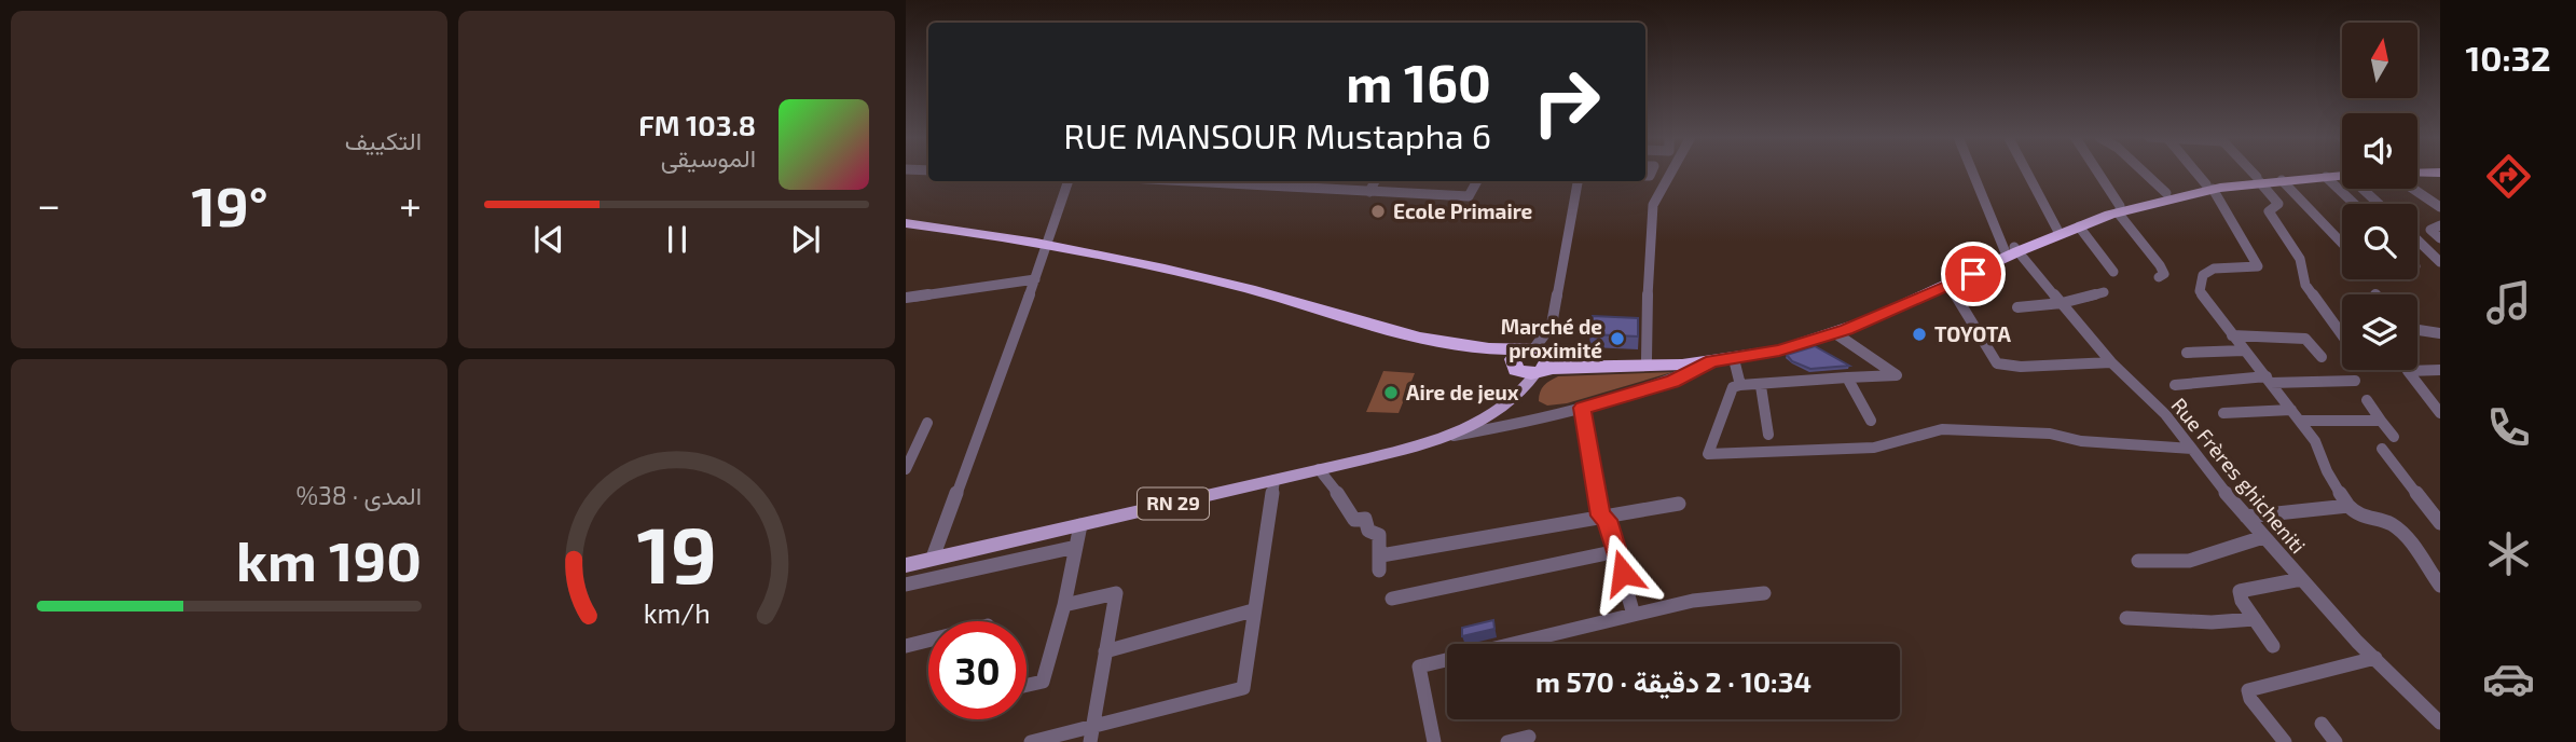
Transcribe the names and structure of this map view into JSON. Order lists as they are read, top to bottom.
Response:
{
  "streets": {
    "main road": ["RN 29"],
    "street": ["Rue Frères ghicheniti"]
  },
  "places": [
    "Ecole Primaire",
    "TOYOTA",
    "Marché de proximité",
    "Aire de jeux"
  ],
  "north": "top",
  "page": {
    "tabs": "10:32",
    "tile": [
      "التكييف",
      ["المدى · 38%", "190 km"]
    ],
    "turn": ["160 m", "6 RUE MANSOUR Mustapha"],
    "song": ["103.8 FM", "الموسيقى"],
    "heat": ["−", "19°", "+"],
    "limit": "30",
    "trip": "10:34 · 2 دقيقة · 570 m",
    "gauge": ["19", "km/h"]
  }
}
